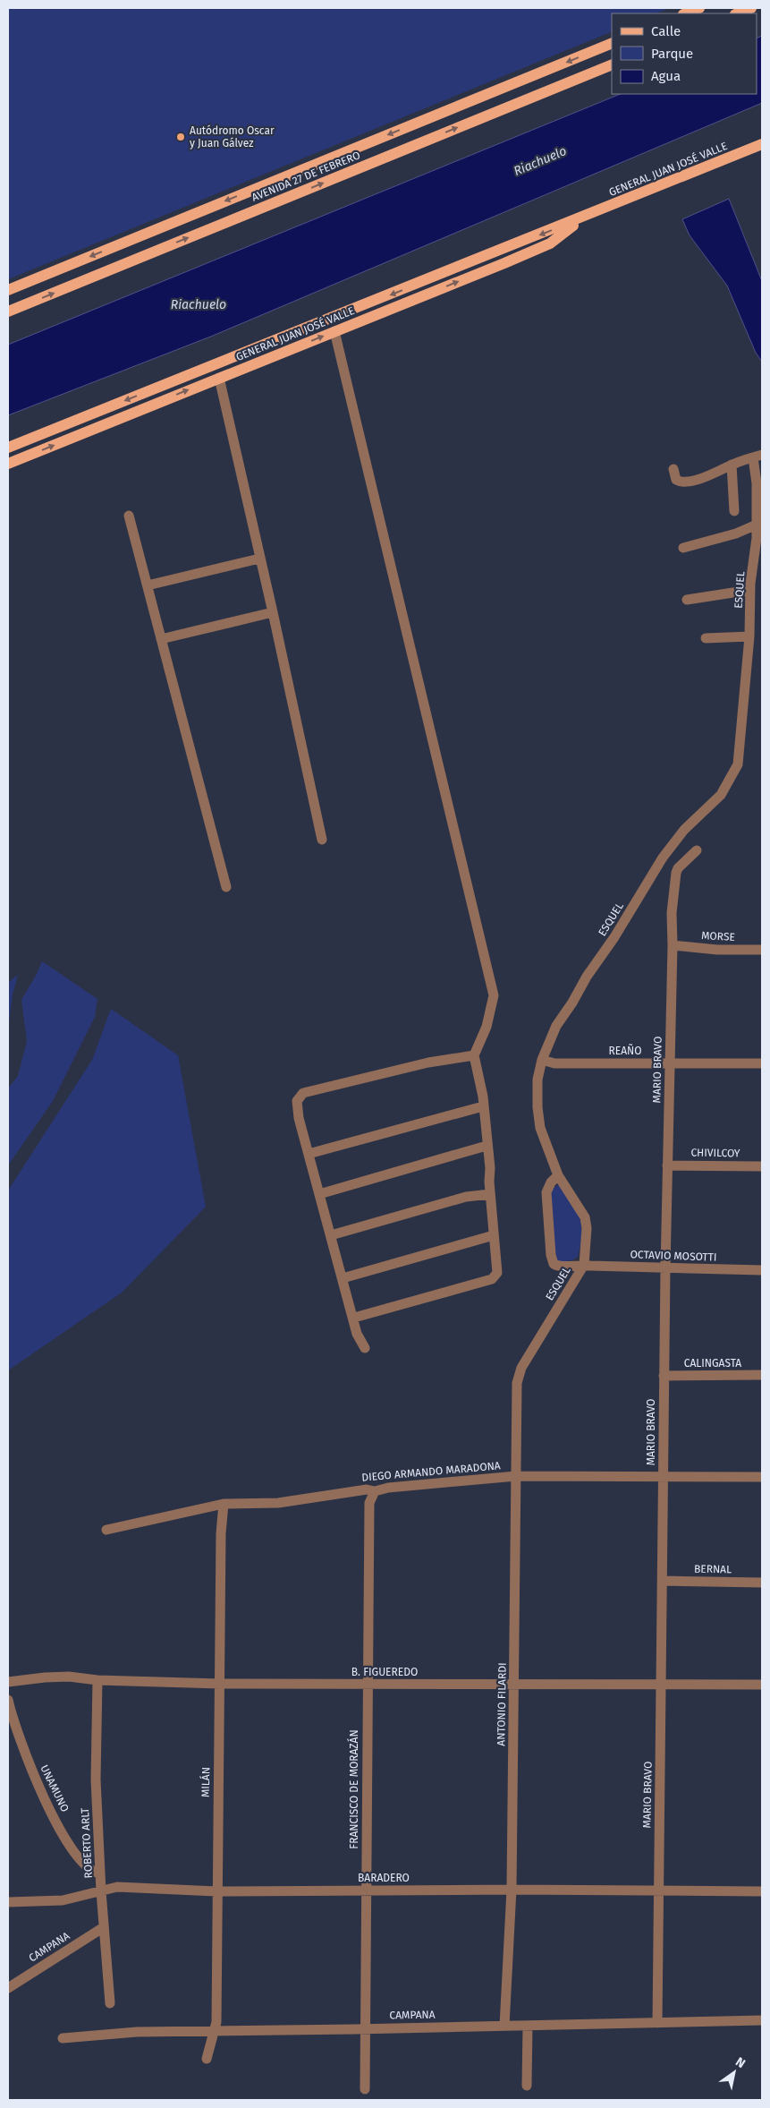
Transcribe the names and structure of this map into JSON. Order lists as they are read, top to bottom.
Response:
{
  "streets": {
    "main road": ["GENERAL JUAN JOSÉ VALLE", "AVENIDA 27 DE FEBRERO"],
    "street": [
      "ESQUEL",
      "MORSE",
      "REAÑO",
      "MARIO BRAVO",
      "CHIVILCOY",
      "OCTAVIO MOSOTTI",
      "CALINGASTA",
      "DIEGO ARMANDO MARADONA",
      "BERNAL",
      "B. FIGUEREDO",
      "ANTONIO FILARDI",
      "MILÁN",
      "UNAMUNO",
      "FRANCISCO DE MORAZÁN",
      "ROBERTO ARLT",
      "BARADERO",
      "CAMPANA"
    ]
  },
  "crossings": [
    ["ESQUEL", "REAÑO"],
    ["ESQUEL", "OCTAVIO MOSOTTI"],
    ["ESQUEL", "ANTONIO FILARDI"],
    ["MORSE", "MARIO BRAVO"],
    ["REAÑO", "MARIO BRAVO"],
    ["MARIO BRAVO", "CHIVILCOY"],
    ["MARIO BRAVO", "OCTAVIO MOSOTTI"],
    ["MARIO BRAVO", "CALINGASTA"],
    ["MARIO BRAVO", "DIEGO ARMANDO MARADONA"],
    ["MARIO BRAVO", "BERNAL"],
    ["MARIO BRAVO", "B. FIGUEREDO"],
    ["MARIO BRAVO", "BARADERO"],
    ["MARIO BRAVO", "CAMPANA"],
    ["DIEGO ARMANDO MARADONA", "ANTONIO FILARDI"],
    ["DIEGO ARMANDO MARADONA", "MILÁN"],
    ["DIEGO ARMANDO MARADONA", "FRANCISCO DE MORAZÁN"],
    ["B. FIGUEREDO", "ANTONIO FILARDI"],
    ["B. FIGUEREDO", "MILÁN"],
    ["B. FIGUEREDO", "FRANCISCO DE MORAZÁN"],
    ["B. FIGUEREDO", "ROBERTO ARLT"],
    ["ANTONIO FILARDI", "BARADERO"],
    ["ANTONIO FILARDI", "CAMPANA"],
    ["MILÁN", "BARADERO"],
    ["MILÁN", "CAMPANA"],
    ["UNAMUNO", "ROBERTO ARLT"],
    ["FRANCISCO DE MORAZÁN", "BARADERO"],
    ["FRANCISCO DE MORAZÁN", "CAMPANA"],
    ["ROBERTO ARLT", "BARADERO"],
    ["ROBERTO ARLT", "CAMPANA"]
  ],
  "water": ["Riachuelo"],
  "places": ["Autódromo Oscar y Juan Gálvez"],
  "legend": ["Calle", "Parque", "Agua"],
  "north": "top right"
}
